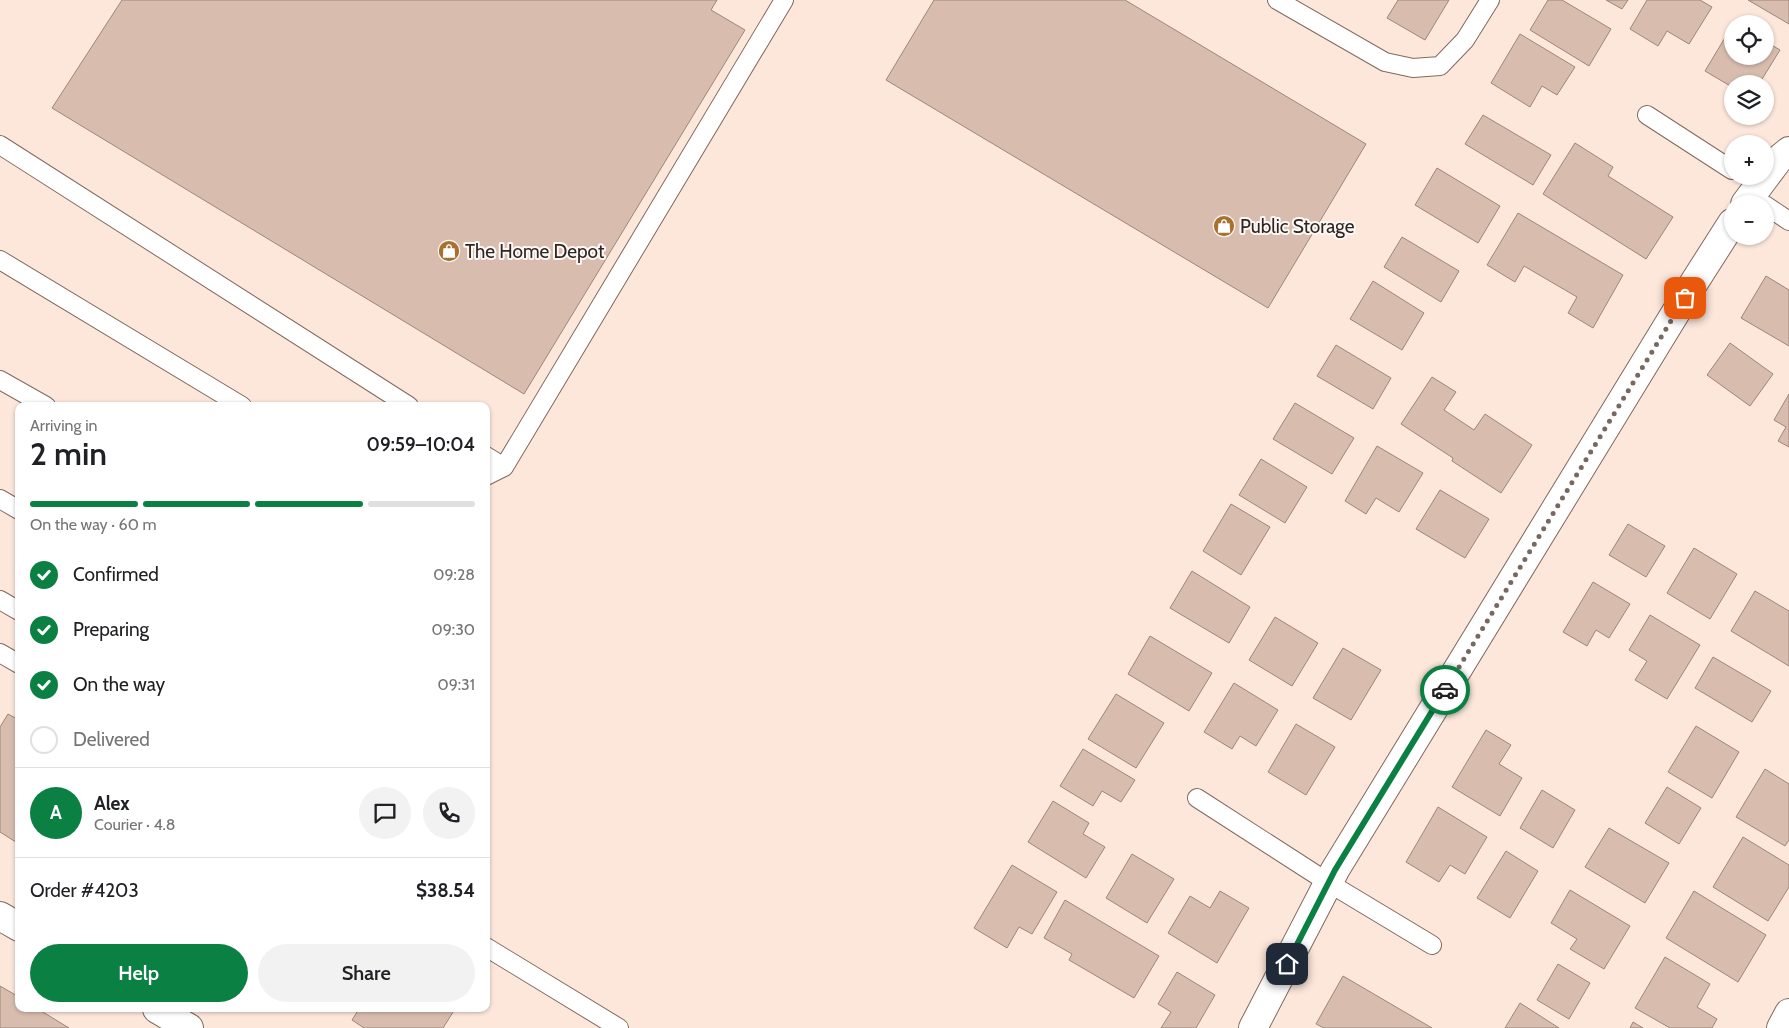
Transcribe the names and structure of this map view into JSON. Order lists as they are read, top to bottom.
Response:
{
  "places": {
    "shop": ["Public Storage", "The Home Depot"]
  },
  "page": {
    "map_buttons": ["+", "−"],
    "heading": ["2 min", "Arriving in", "09:59–10:04"],
    "panel": [
      "Alex",
      "Courier · 4.8",
      "Order #4203",
      "$38.54"
    ],
    "bar": "On the way · 60 m",
    "list": [
      ["Confirmed", "09:28"],
      ["Preparing", "09:30"],
      ["On the way", "09:31"],
      "Delivered"
    ],
    "round": "A",
    "buttons": ["Help", "Share"]
  }
}
